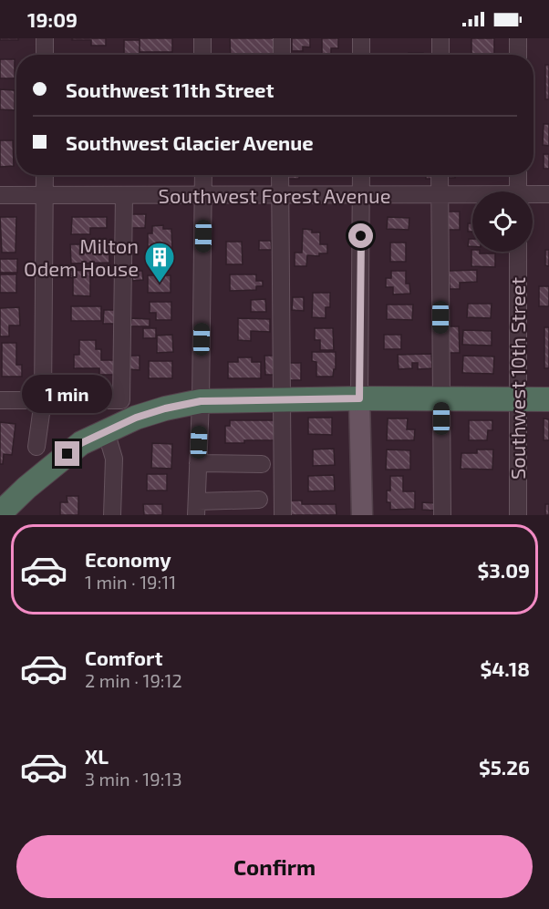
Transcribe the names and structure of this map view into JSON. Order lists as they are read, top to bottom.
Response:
{
  "streets": {
    "street": ["Southwest Forest Avenue", "Southwest 10th Street"]
  },
  "places": {
    "building": ["Milton Odem House"]
  },
  "page": {
    "status": "19:09",
    "banner": ["Southwest 11th Street", "Southwest Glacier Avenue"],
    "bubble": "1 min",
    "list": [
      {
        "name": "Economy",
        "note": "1 min · 19:11",
        "value": "$3.09"
      },
      {
        "name": "Comfort",
        "note": "2 min · 19:12",
        "value": "$4.18"
      },
      {
        "name": "XL",
        "note": "3 min · 19:13",
        "value": "$5.26"
      }
    ],
    "buttons": "Confirm"
  }
}
